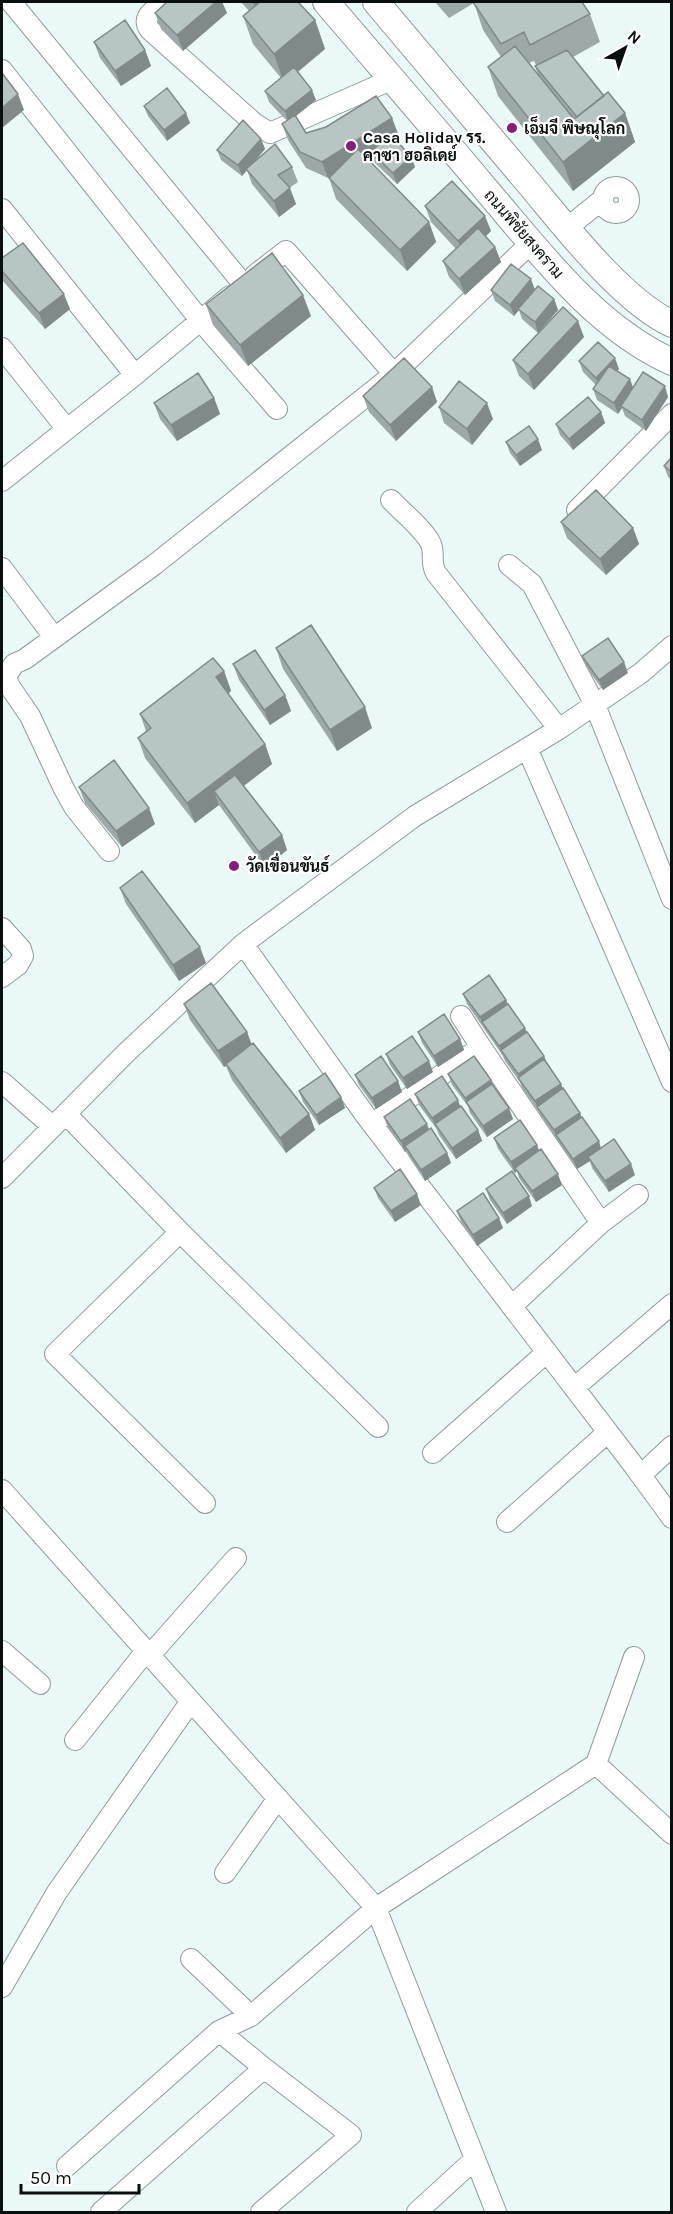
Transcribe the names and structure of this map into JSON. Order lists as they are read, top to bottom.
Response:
{
  "streets": {
    "main road": ["ถนนพิชัยสงคราม"]
  },
  "places": ["เอ็มจี พิษณุโลก", "Casa Holiday รร. คาซา ฮอลิเดย์", "วัดเขื่อนขันธ์"],
  "scale_bar": "50 m",
  "north": "top right"
}
